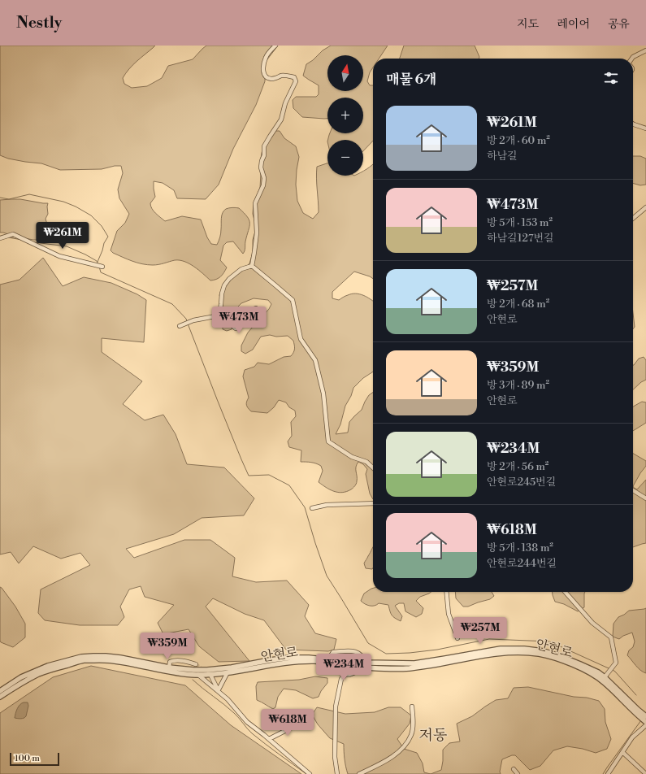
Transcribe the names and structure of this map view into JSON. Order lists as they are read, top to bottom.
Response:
{
  "streets": {
    "street": ["안현로"]
  },
  "districts": ["저동"],
  "scale_bar": "100 m",
  "north": "top",
  "page": {
    "header": "Nestly",
    "nav": ["지도", "레이어", "공유"],
    "map_buttons": ["+", "−"],
    "heading": "매물 6개",
    "list": [
      {
        "name": "₩261M",
        "note": "방 2개 · 60 m² · 하남길"
      },
      {
        "name": "₩473M",
        "note": "방 5개 · 153 m² · 하남길127번길"
      },
      {
        "name": "₩257M",
        "note": "방 2개 · 68 m² · 안현로"
      },
      {
        "name": "₩359M",
        "note": "방 3개 · 89 m² · 안현로"
      },
      {
        "name": "₩234M",
        "note": "방 2개 · 56 m² · 안현로245번길"
      },
      {
        "name": "₩618M",
        "note": "방 5개 · 138 m² · 안현로244번길"
      }
    ],
    "price": [
      "₩261M",
      "₩473M",
      "₩257M",
      "₩359M",
      "₩234M",
      "₩618M"
    ],
    "scale": "100 m"
  }
}
